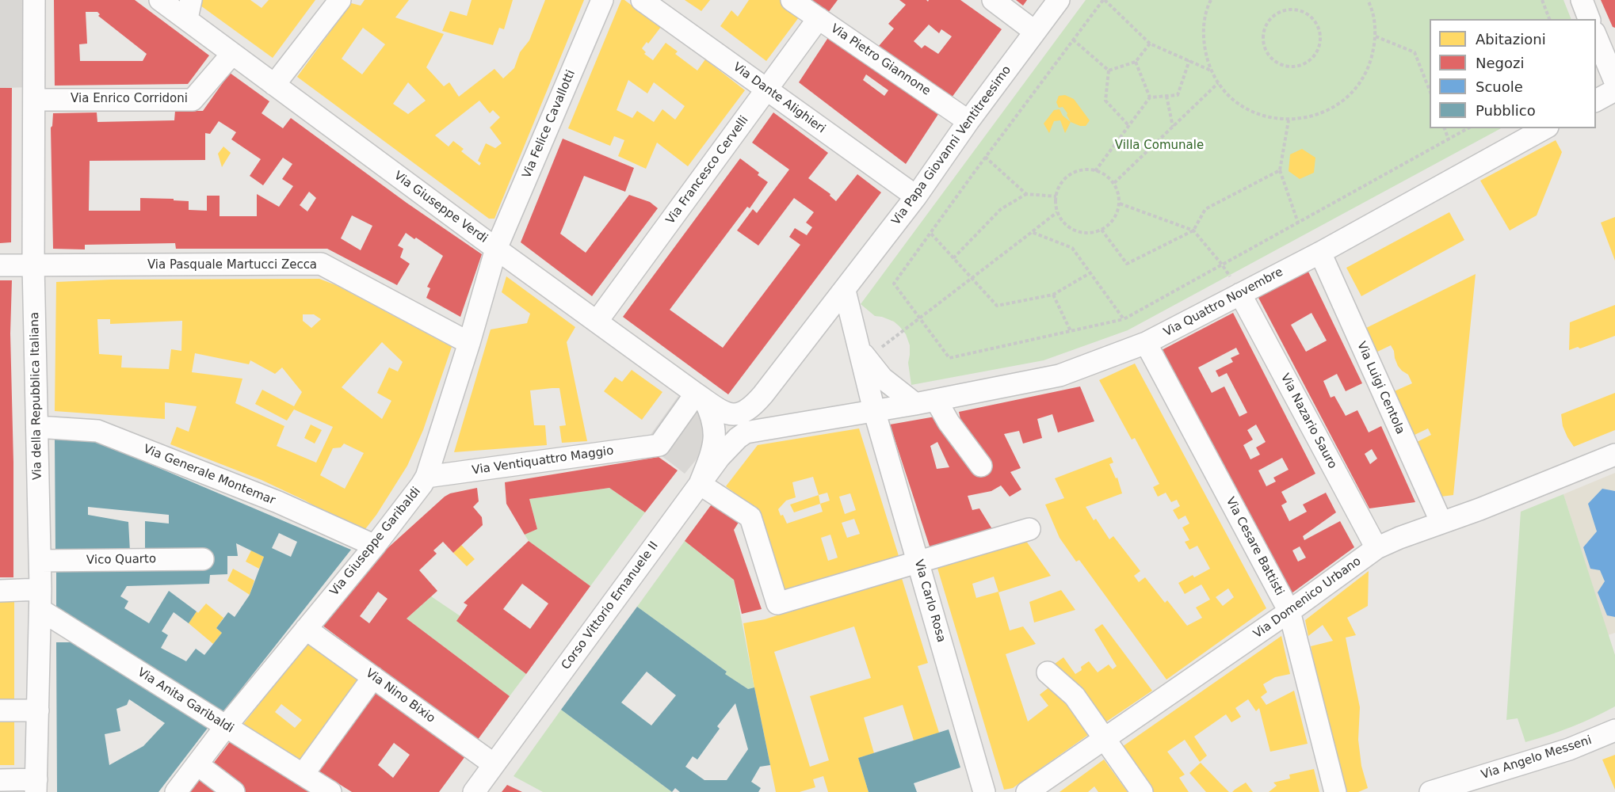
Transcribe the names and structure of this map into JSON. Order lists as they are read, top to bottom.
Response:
{
  "streets": {
    "street": [
      "Via Pietro Giannone",
      "Via Dante Alighieri",
      "Via Enrico Corridoni",
      "Via Felice Cavallotti",
      "Via Papa Giovanni Ventitreesimo",
      "Via Francesco Cervelli",
      "Via Giuseppe Verdi",
      "Via Pasquale Martucci Zecca",
      "Via Quattro Novembre",
      "Via Luigi Centola",
      "Via della Repubblica Italiana",
      "Via Nazario Sauro",
      "Via Ventiquattro Maggio",
      "Via Generale Montemar",
      "Via Giuseppe Garibaldi",
      "Via Cesare Battisti",
      "Vico Quarto",
      "Via Domenico Urbano",
      "Via Carlo Rosa",
      "Corso Vittorio Emanuele II",
      "Via Nino Bixio",
      "Via Anita Garibaldi",
      "Via Angelo Messeni"
    ]
  },
  "crossings": [
    ["Via Pietro Giannone", "Via Papa Giovanni Ventitreesimo"],
    ["Via Pietro Giannone", "Via Francesco Cervelli"],
    ["Via Dante Alighieri", "Via Papa Giovanni Ventitreesimo"],
    ["Via Dante Alighieri", "Via Francesco Cervelli"],
    ["Via Enrico Corridoni", "Via Giuseppe Verdi"],
    ["Via Enrico Corridoni", "Via della Repubblica Italiana"],
    ["Via Felice Cavallotti", "Via Giuseppe Verdi"],
    ["Via Felice Cavallotti", "Via Giuseppe Garibaldi"],
    ["Via Papa Giovanni Ventitreesimo", "Via Giuseppe Verdi"],
    ["Via Papa Giovanni Ventitreesimo", "Via Carlo Rosa"],
    ["Via Francesco Cervelli", "Via Giuseppe Verdi"],
    ["Via Giuseppe Verdi", "Via Ventiquattro Maggio"],
    ["Via Giuseppe Verdi", "Via Giuseppe Garibaldi"],
    ["Via Pasquale Martucci Zecca", "Via della Repubblica Italiana"],
    ["Via Pasquale Martucci Zecca", "Via Giuseppe Garibaldi"],
    ["Via Quattro Novembre", "Via Luigi Centola"],
    ["Via Quattro Novembre", "Via Nazario Sauro"],
    ["Via Quattro Novembre", "Via Cesare Battisti"],
    ["Via Quattro Novembre", "Via Carlo Rosa"],
    ["Via Quattro Novembre", "Corso Vittorio Emanuele II"],
    ["Via Luigi Centola", "Via Domenico Urbano"],
    ["Via della Repubblica Italiana", "Via Generale Montemar"],
    ["Via della Repubblica Italiana", "Vico Quarto"],
    ["Via della Repubblica Italiana", "Via Anita Garibaldi"],
    ["Via Nazario Sauro", "Via Domenico Urbano"],
    ["Via Ventiquattro Maggio", "Via Giuseppe Garibaldi"],
    ["Via Generale Montemar", "Via Giuseppe Garibaldi"],
    ["Via Giuseppe Garibaldi", "Via Nino Bixio"],
    ["Via Giuseppe Garibaldi", "Via Anita Garibaldi"],
    ["Via Cesare Battisti", "Via Domenico Urbano"],
    ["Corso Vittorio Emanuele II", "Via Nino Bixio"]
  ],
  "parks": ["Villa Comunale"],
  "legend": [
    "Abitazioni",
    "Negozi",
    "Scuole",
    "Pubblico"
  ]
}
